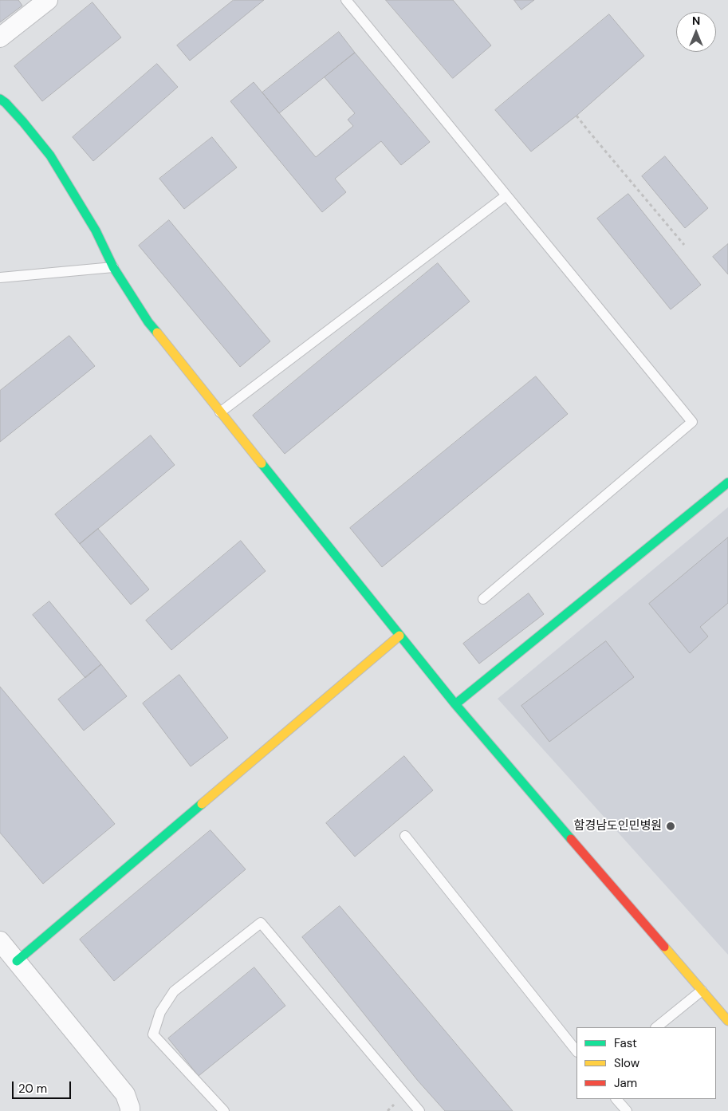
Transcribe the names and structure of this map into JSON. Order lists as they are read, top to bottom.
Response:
{
  "places": ["함경남도인민병원"],
  "legend": ["Fast", "Slow", "Jam"],
  "scale_bar": "20 m",
  "north": "top"
}
